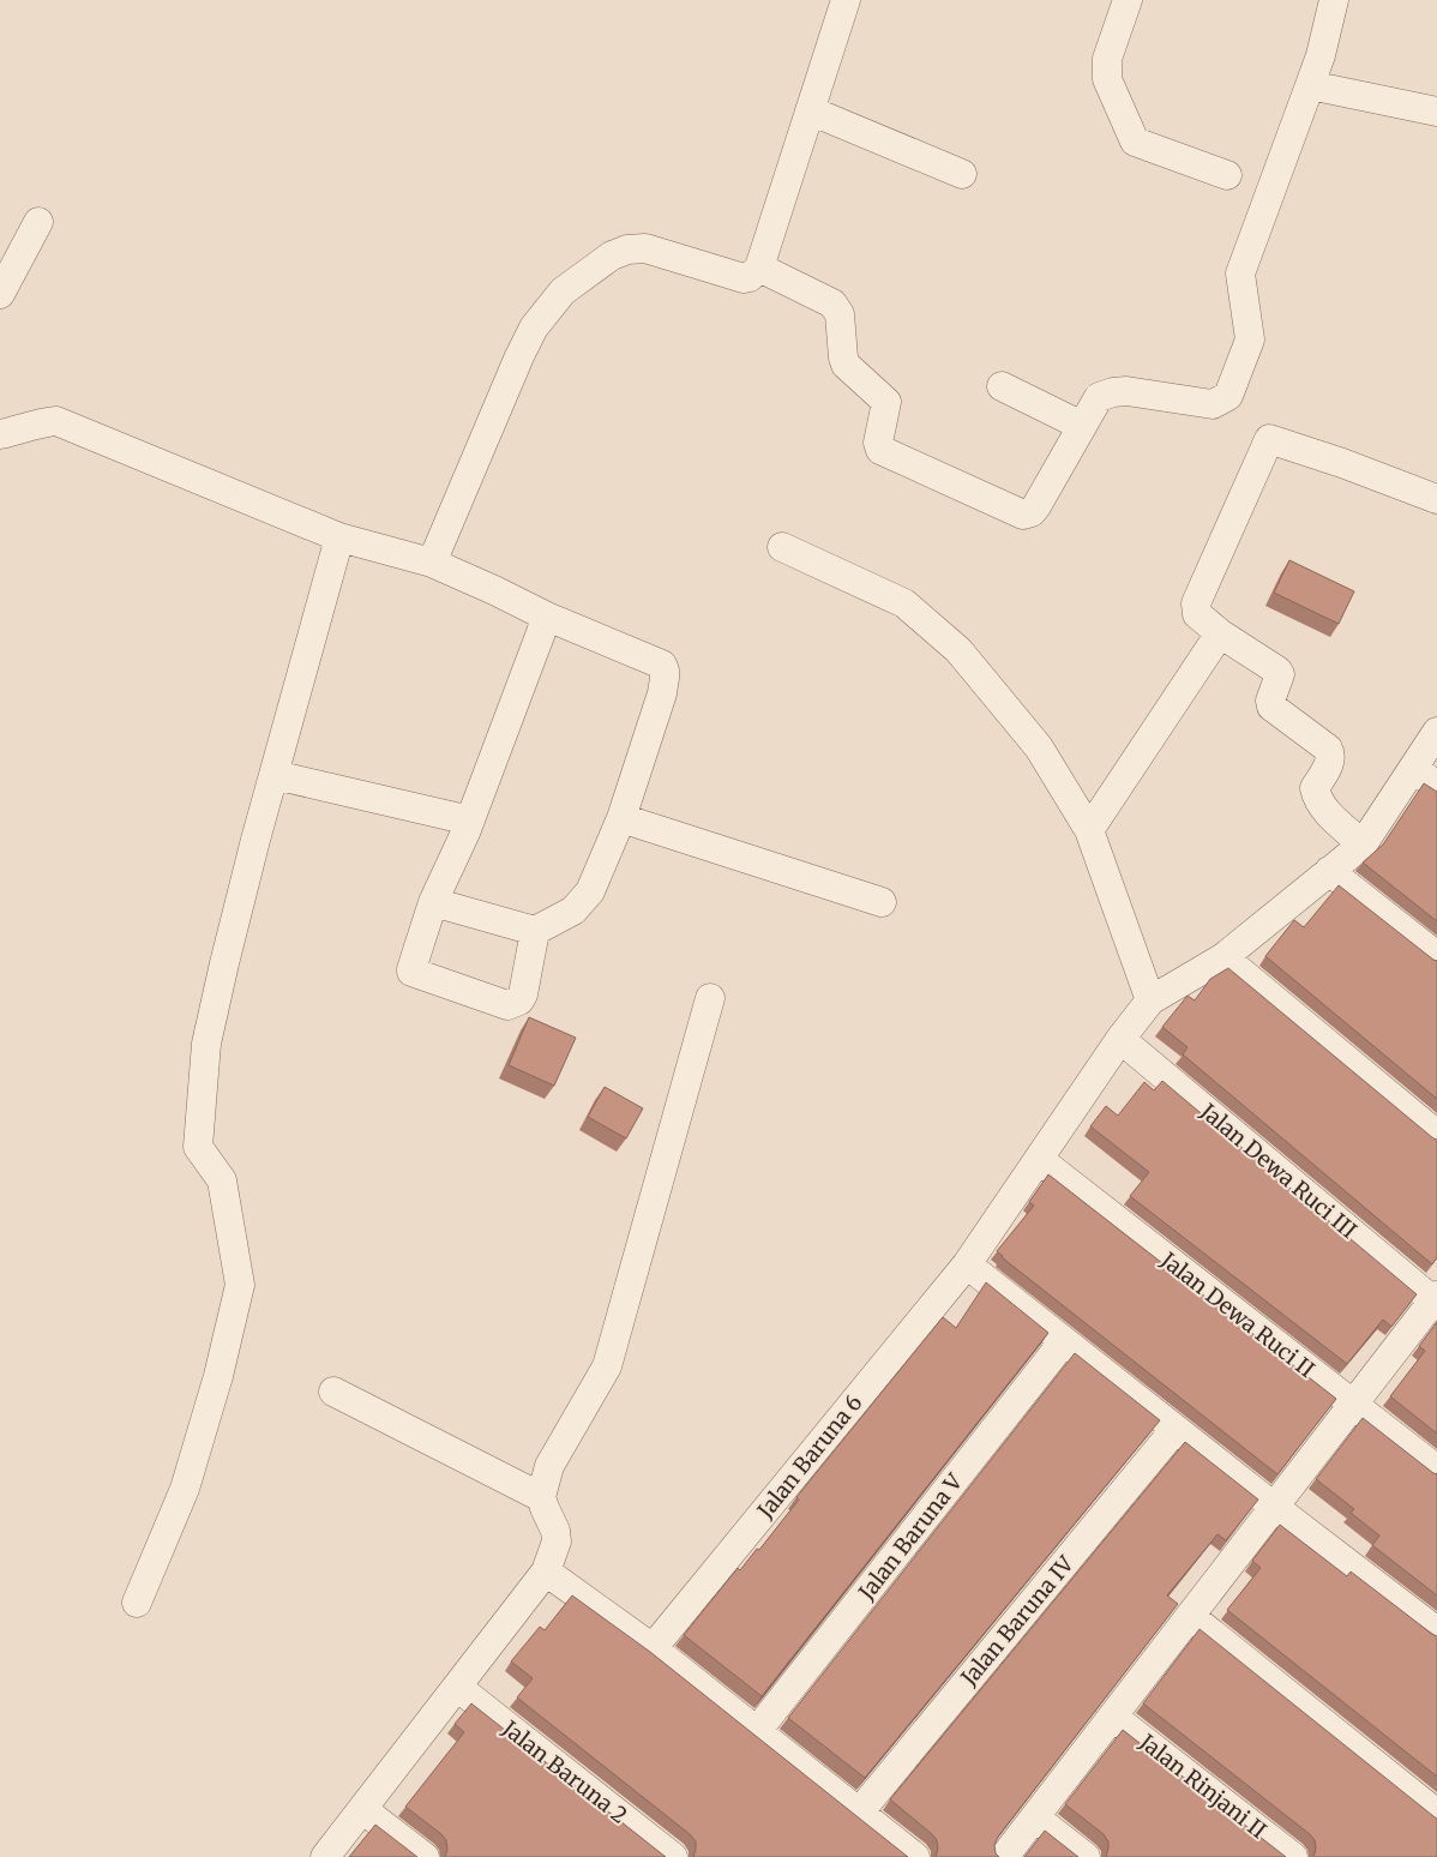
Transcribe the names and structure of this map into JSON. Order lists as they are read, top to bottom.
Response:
{
  "streets": {
    "street": [
      "Jalan Dewa Ruci III",
      "Jalan Dewa Ruci II",
      "Jalan Baruna 6",
      "Jalan Baruna V",
      "Jalan Baruna IV",
      "Jalan Baruna 2",
      "Jalan Rinjani II"
    ]
  },
  "crossings": [
    ["Jalan Dewa Ruci III", "Jalan Baruna 6"],
    ["Jalan Dewa Ruci II", "Jalan Baruna 6"]
  ]
}
